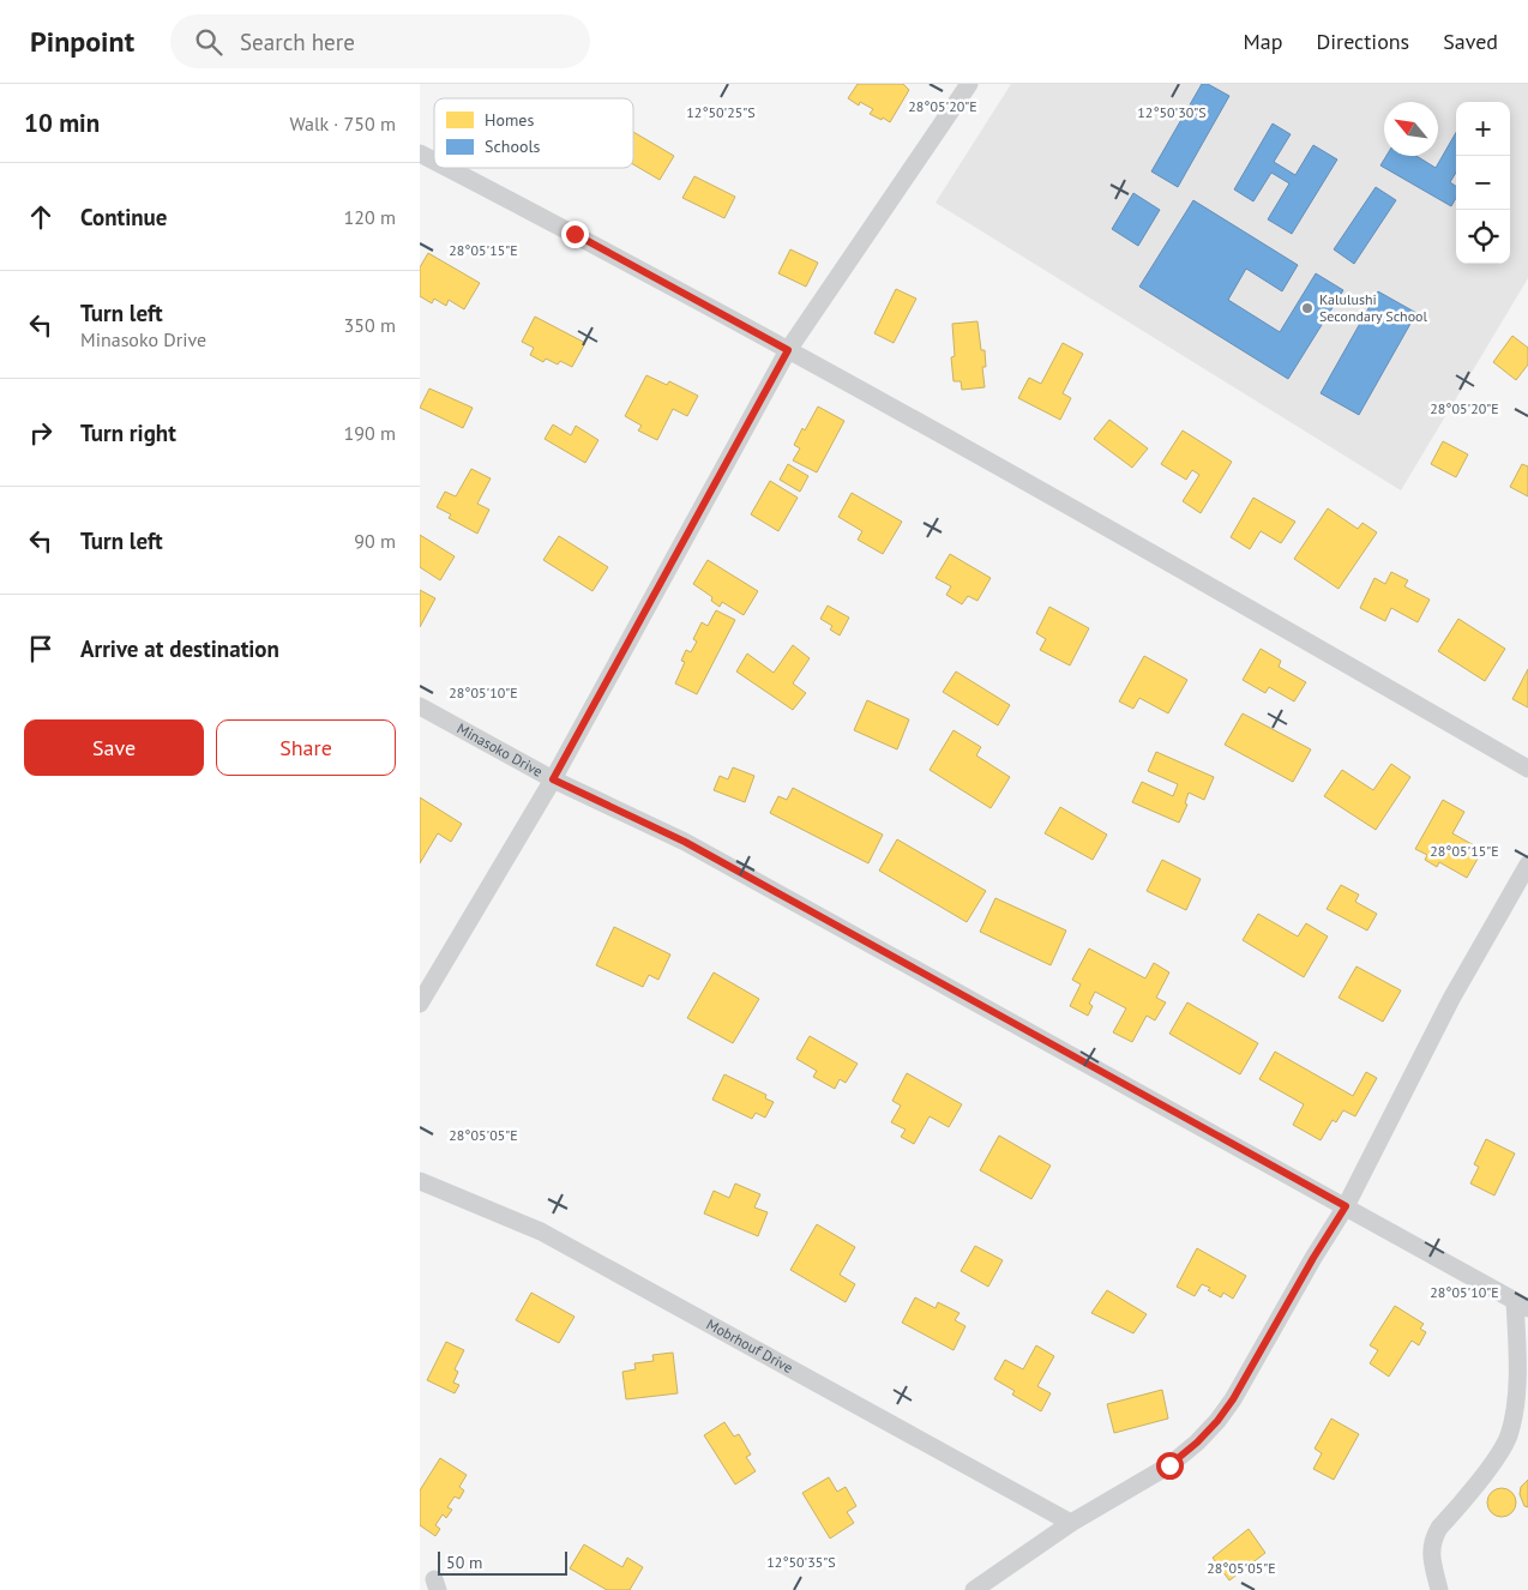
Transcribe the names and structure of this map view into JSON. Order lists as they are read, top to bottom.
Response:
{
  "streets": {
    "street": ["Minasoko Drive", "Mobrhouf Drive"]
  },
  "places": ["Kalulushi Secondary School"],
  "legend": ["Homes", "Schools"],
  "scale_bar": "50 m",
  "north": "top left",
  "page": {
    "header": "Pinpoint",
    "search": "Search here",
    "nav": ["Map", "Directions", "Saved"],
    "heading": ["10 min", "Walk · 750 m"],
    "map_buttons": ["+", "−"],
    "list": [
      ["Continue", "120 m"],
      ["Turn left", "Minasoko Drive", "350 m"],
      ["Turn right", "190 m"],
      ["Turn left", "90 m"],
      "Arrive at destination"
    ],
    "buttons": ["Save", "Share"],
    "scale": "50 m"
  },
  "coordinates": [
    "28°05'20\"E",
    "12°50'25\"S",
    "12°50'30\"S",
    "28°05'15\"E",
    "28°05'10\"E",
    "28°05'05\"E",
    "12°50'35\"S"
  ]
}
